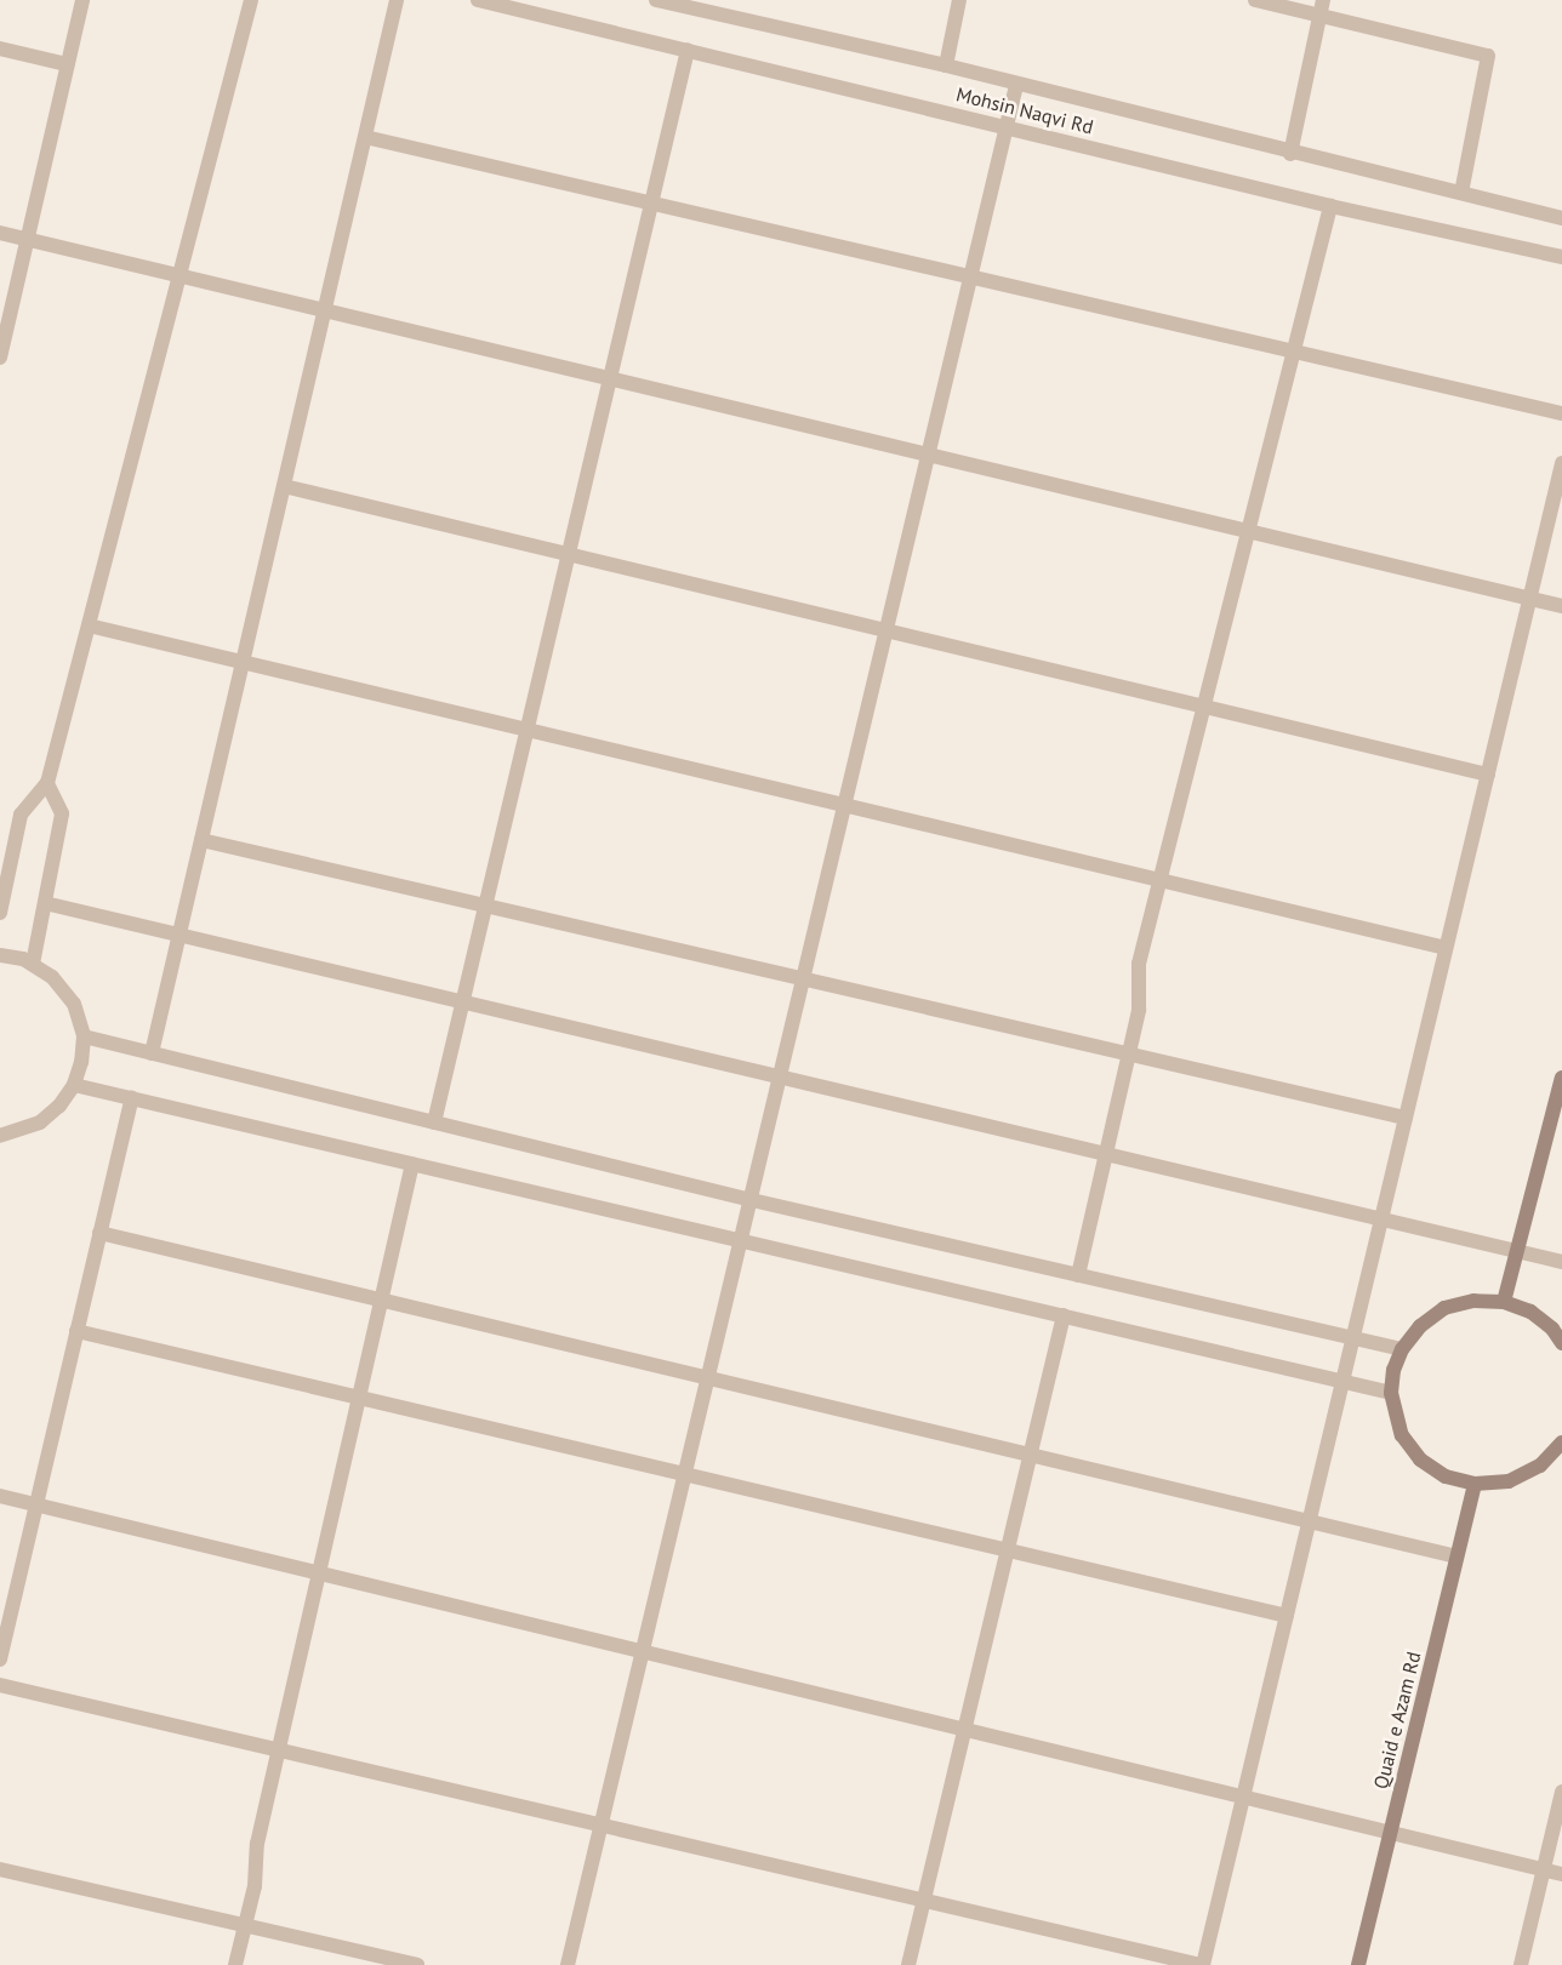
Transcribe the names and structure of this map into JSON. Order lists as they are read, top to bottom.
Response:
{
  "streets": {
    "main road": ["Quaid e Azam Rd"],
    "street": ["Mohsin Naqvi Rd"]
  }
}
